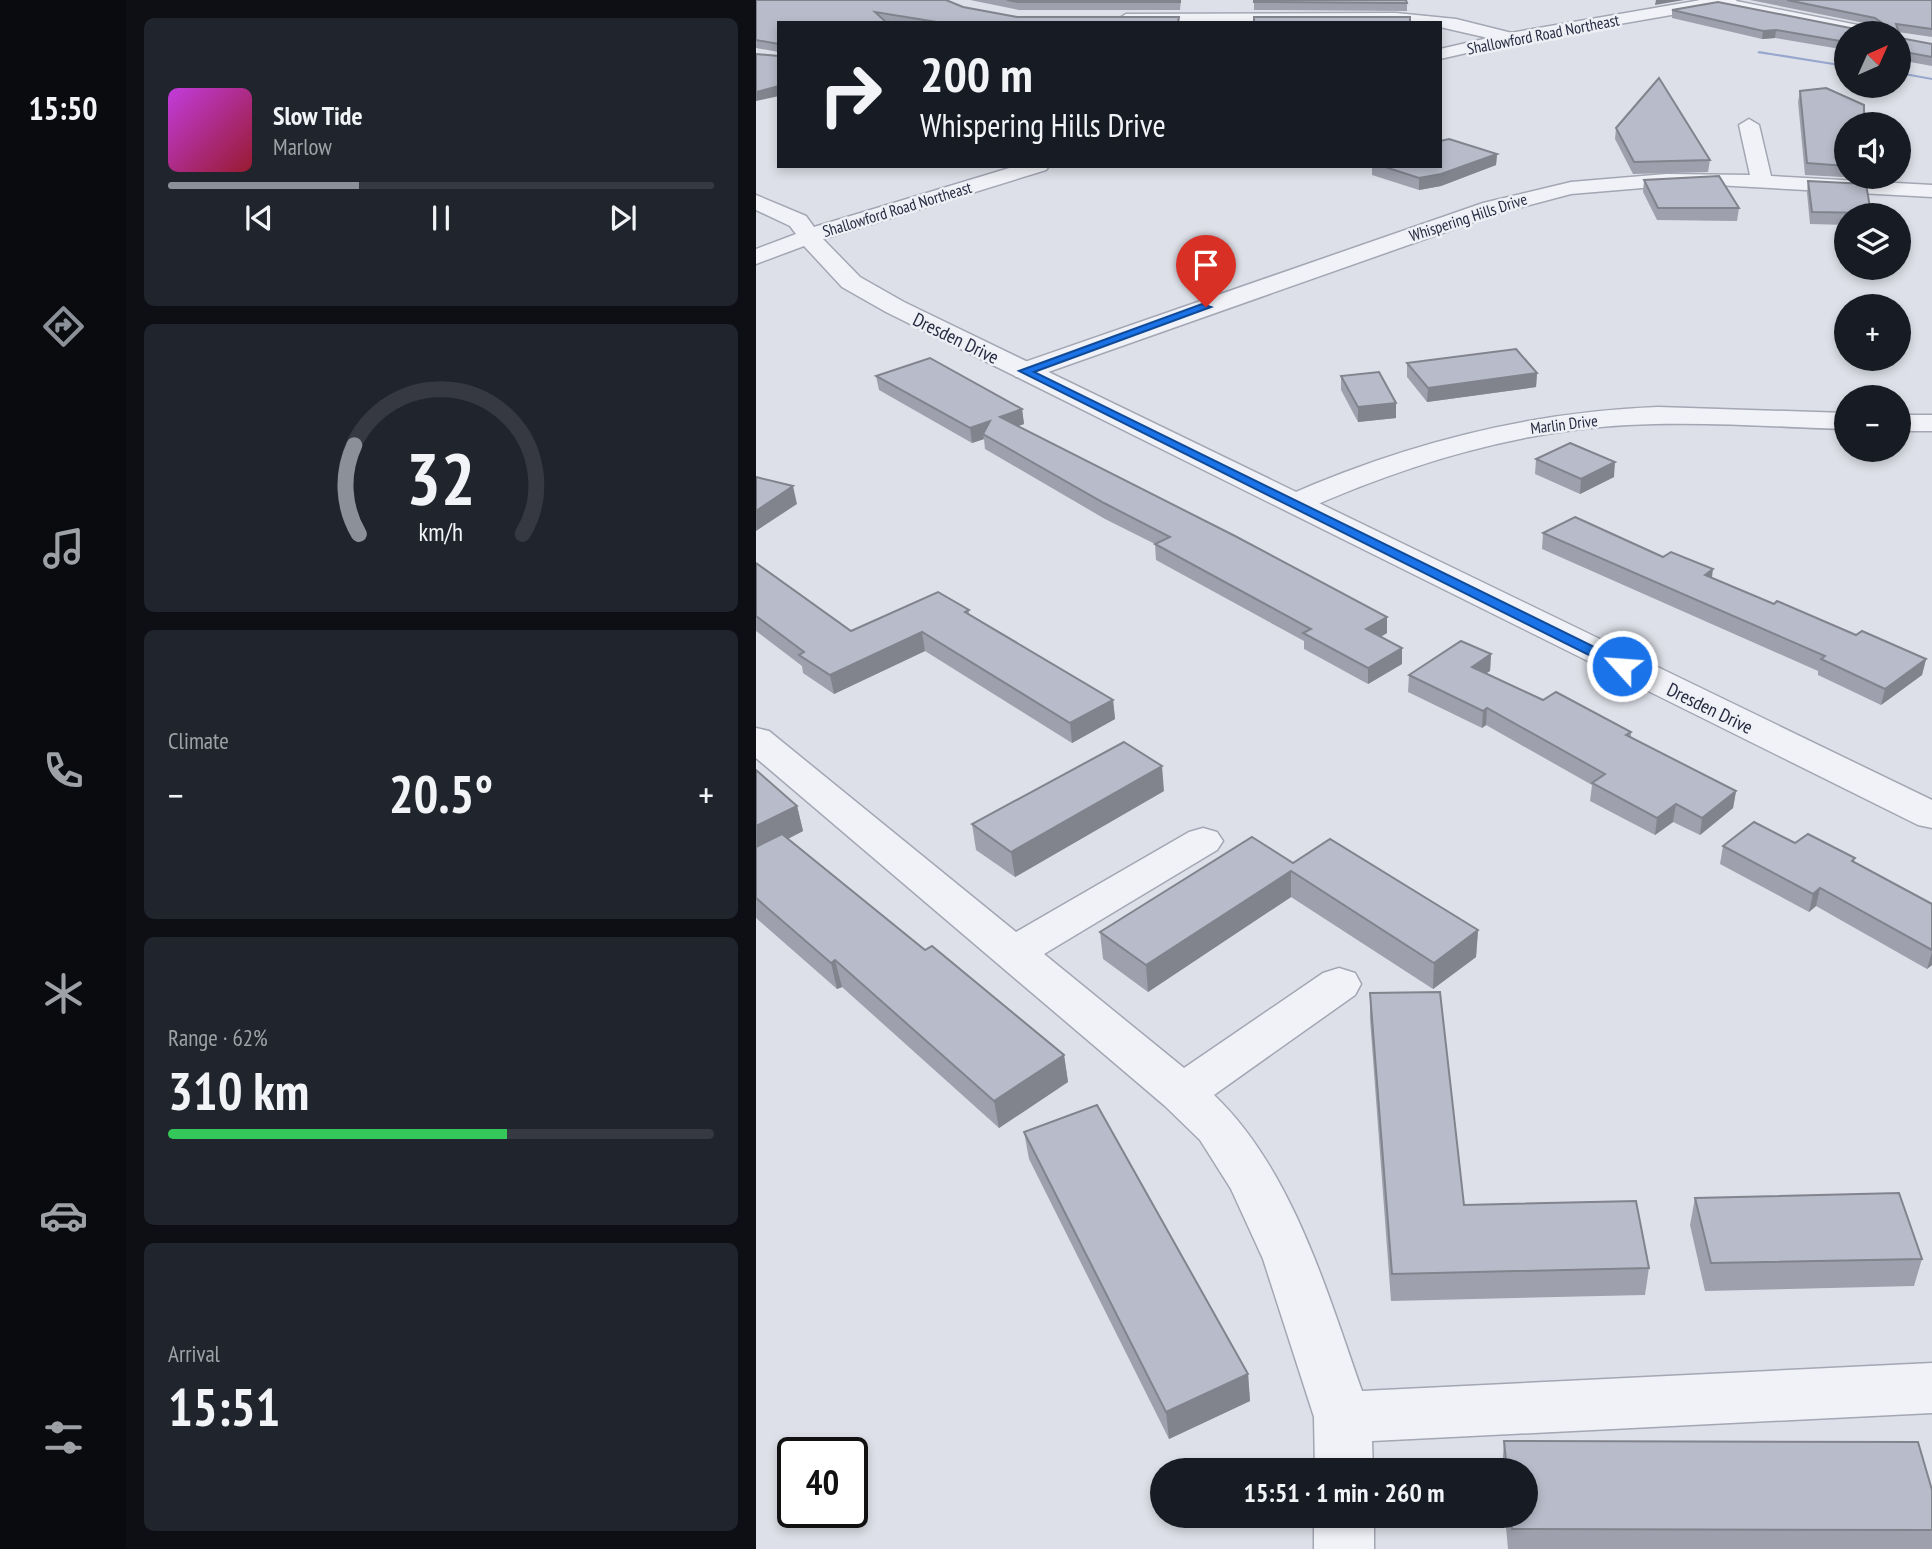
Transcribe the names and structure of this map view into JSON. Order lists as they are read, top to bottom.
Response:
{
  "streets": {
    "street": [
      "Shallowford Road Northeast",
      "Whispering Hills Drive",
      "Dresden Drive",
      "Marlin Drive"
    ]
  },
  "crossings": [
    ["Shallowford Road Northeast", "Dresden Drive"],
    ["Whispering Hills Drive", "Dresden Drive"],
    ["Dresden Drive", "Marlin Drive"]
  ],
  "north": "top right",
  "page": {
    "tabs": "15:50",
    "map_buttons": ["+", "−"],
    "turn": ["200 m", "Whispering Hills Drive"],
    "song": ["Slow Tide", "Marlow"],
    "tile": [
      "Climate",
      ["Range · 62%", "310 km"],
      ["Arrival", "15:51"]
    ],
    "heat": ["−", "20.5°", "+"],
    "limit": "40",
    "trip": "15:51 · 1 min · 260 m",
    "gauge": ["32", "km/h"]
  }
}
